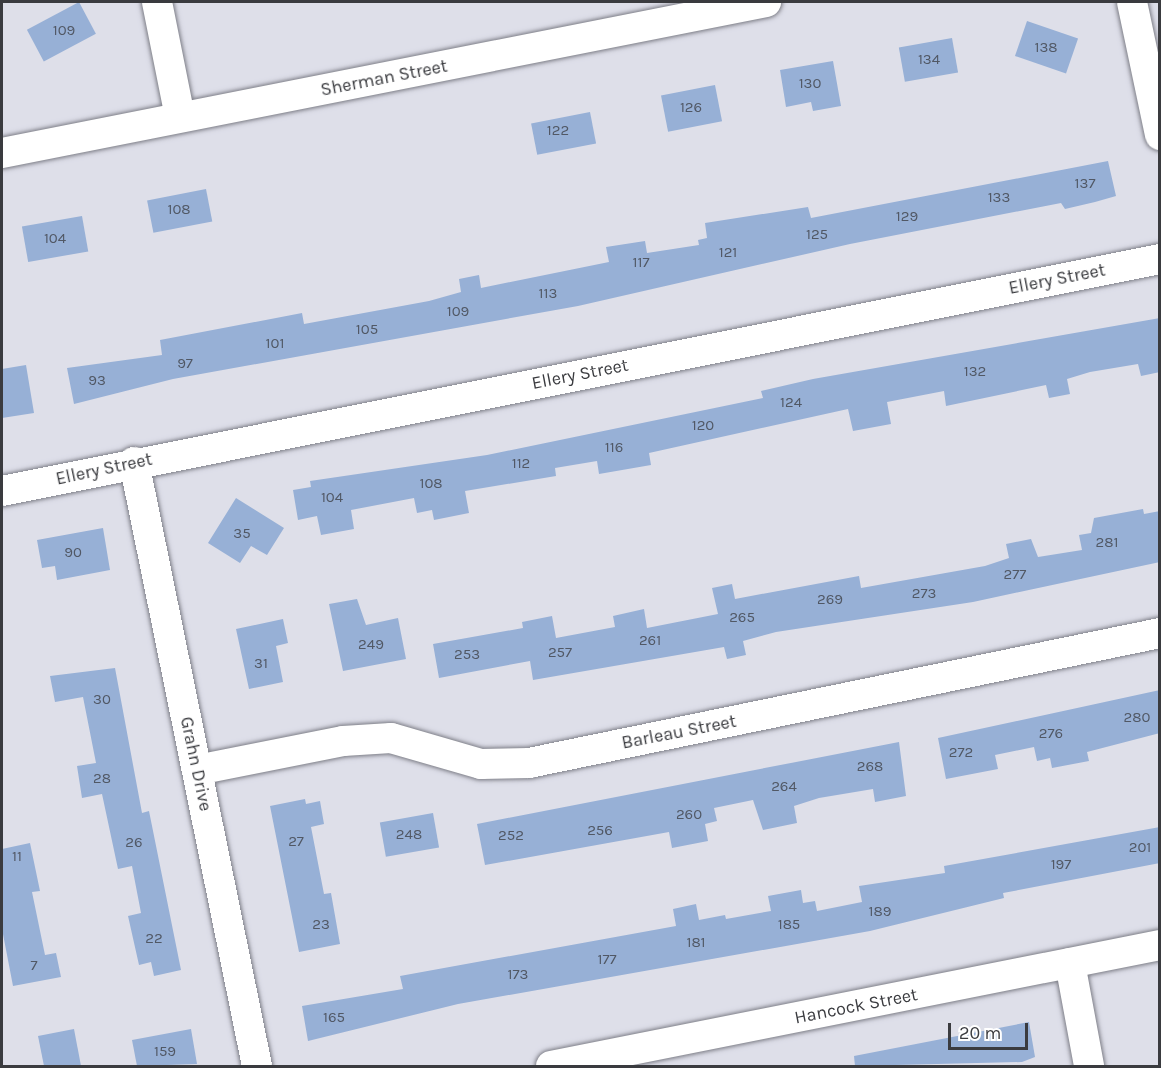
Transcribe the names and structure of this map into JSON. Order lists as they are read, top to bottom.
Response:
{
  "streets": {
    "street": [
      "Sherman Street",
      "Ellery Street",
      "Barleau Street",
      "Grahn Drive",
      "Hancock Street"
    ]
  },
  "crossings": [
    ["Ellery Street", "Grahn Drive"],
    ["Barleau Street", "Grahn Drive"]
  ],
  "house_numbers": [
    "109",
    "138",
    "134",
    "130",
    "126",
    "122",
    "137",
    "133",
    "108",
    "129",
    "125",
    "104",
    "121",
    "117",
    "113",
    "109",
    "105",
    "101",
    "97",
    "132",
    "93",
    "124",
    "120",
    "116",
    "112",
    "108",
    "104",
    "35",
    "281",
    "90",
    "277",
    "273",
    "269",
    "265",
    "261",
    "249",
    "257",
    "253",
    "31",
    "30",
    "280",
    "276",
    "272",
    "268",
    "28",
    "264",
    "260",
    "256",
    "248",
    "252",
    "27",
    "26",
    "201",
    "11",
    "197",
    "189",
    "23",
    "185",
    "22",
    "181",
    "177",
    "7",
    "173",
    "165",
    "159"
  ],
  "scale_bar": "20 m"
}
